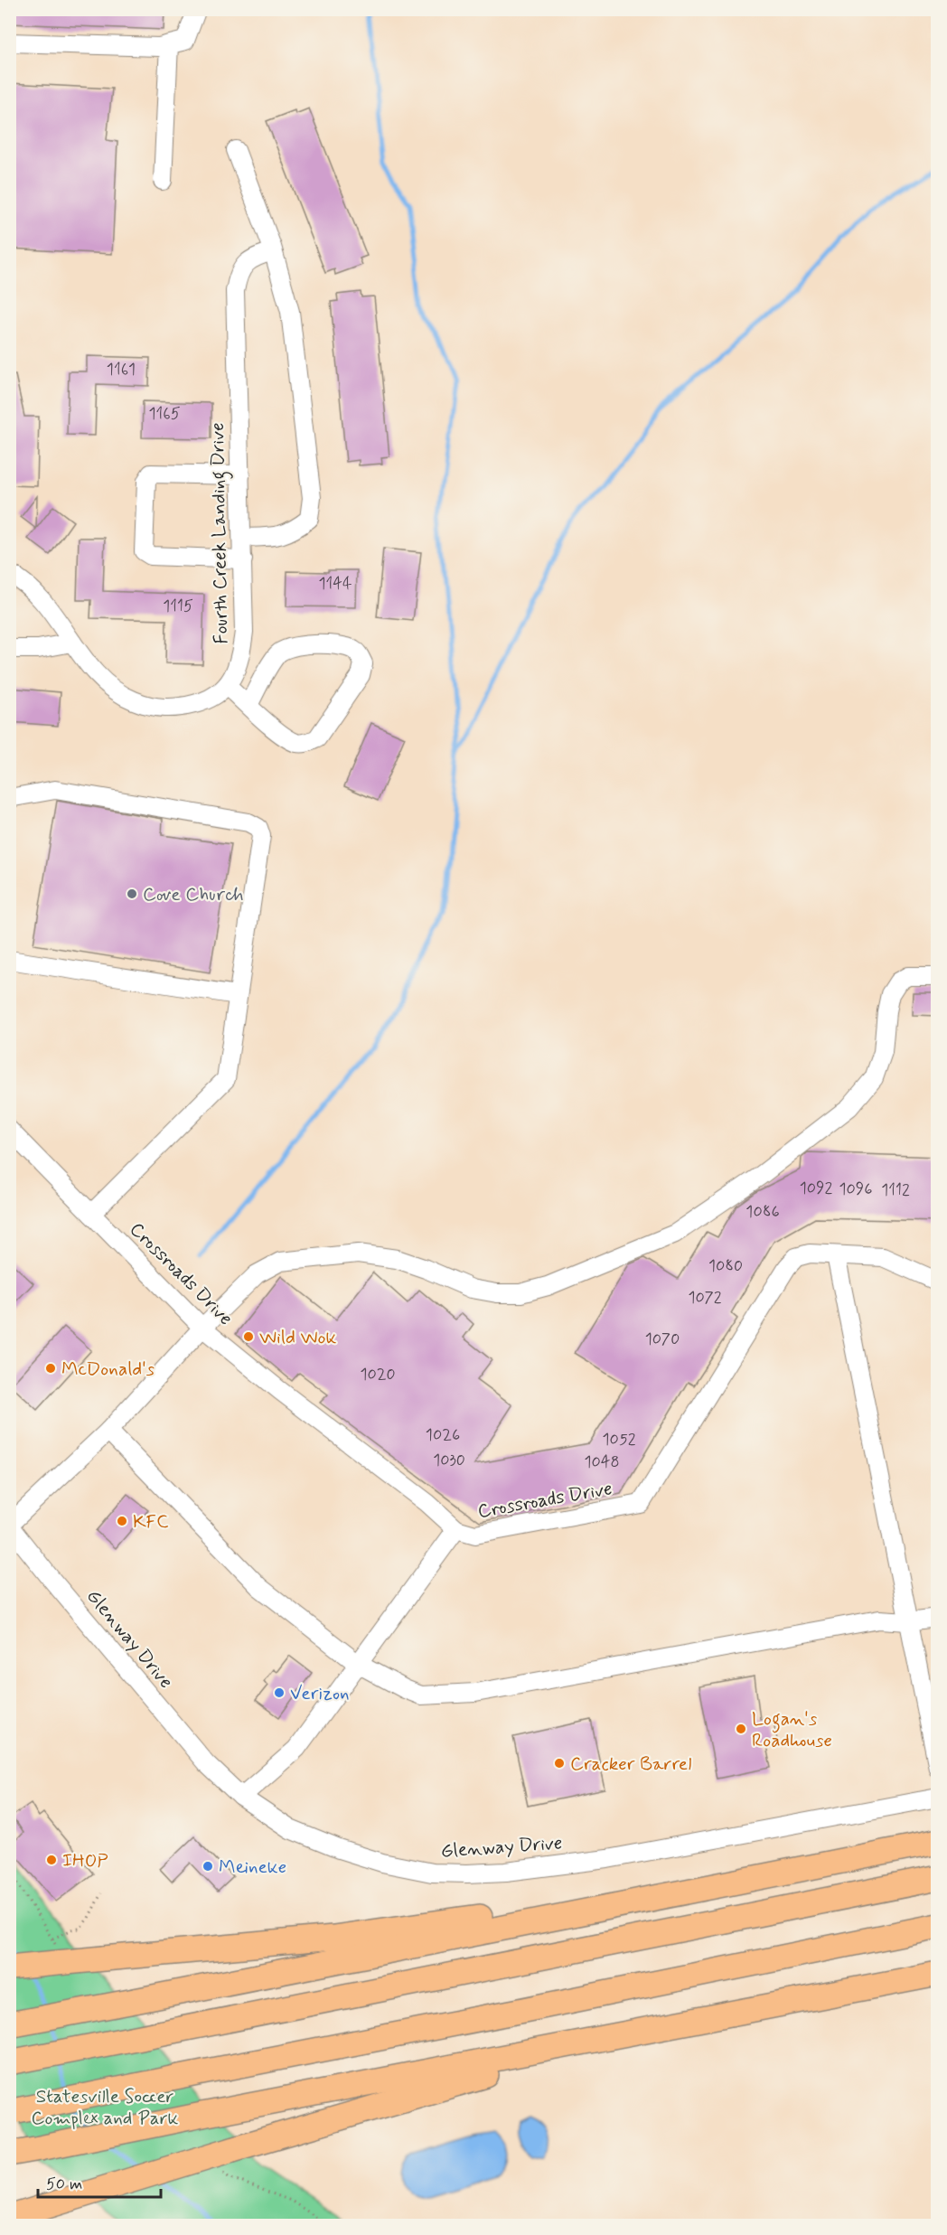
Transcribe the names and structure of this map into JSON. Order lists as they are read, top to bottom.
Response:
{
  "streets": {
    "street": ["Fourth Creek Landing Drive", "Crossroads Drive", "Glenway Drive"]
  },
  "parks": ["Statesville Soccer Complex and Park"],
  "places": [
    "Cove Church",
    "Wild Wok",
    "McDonald's",
    "KFC",
    "Verizon",
    "Logan's Roadhouse",
    "Cracker Barrel",
    "IHOP",
    "Meineke"
  ],
  "house_numbers": [
    "1161",
    "1165",
    "1144",
    "1115",
    "1092",
    "1096",
    "1112",
    "1086",
    "1080",
    "1072",
    "1070",
    "1020",
    "1026",
    "1052",
    "1030",
    "1048"
  ],
  "scale_bar": "50 m"
}
